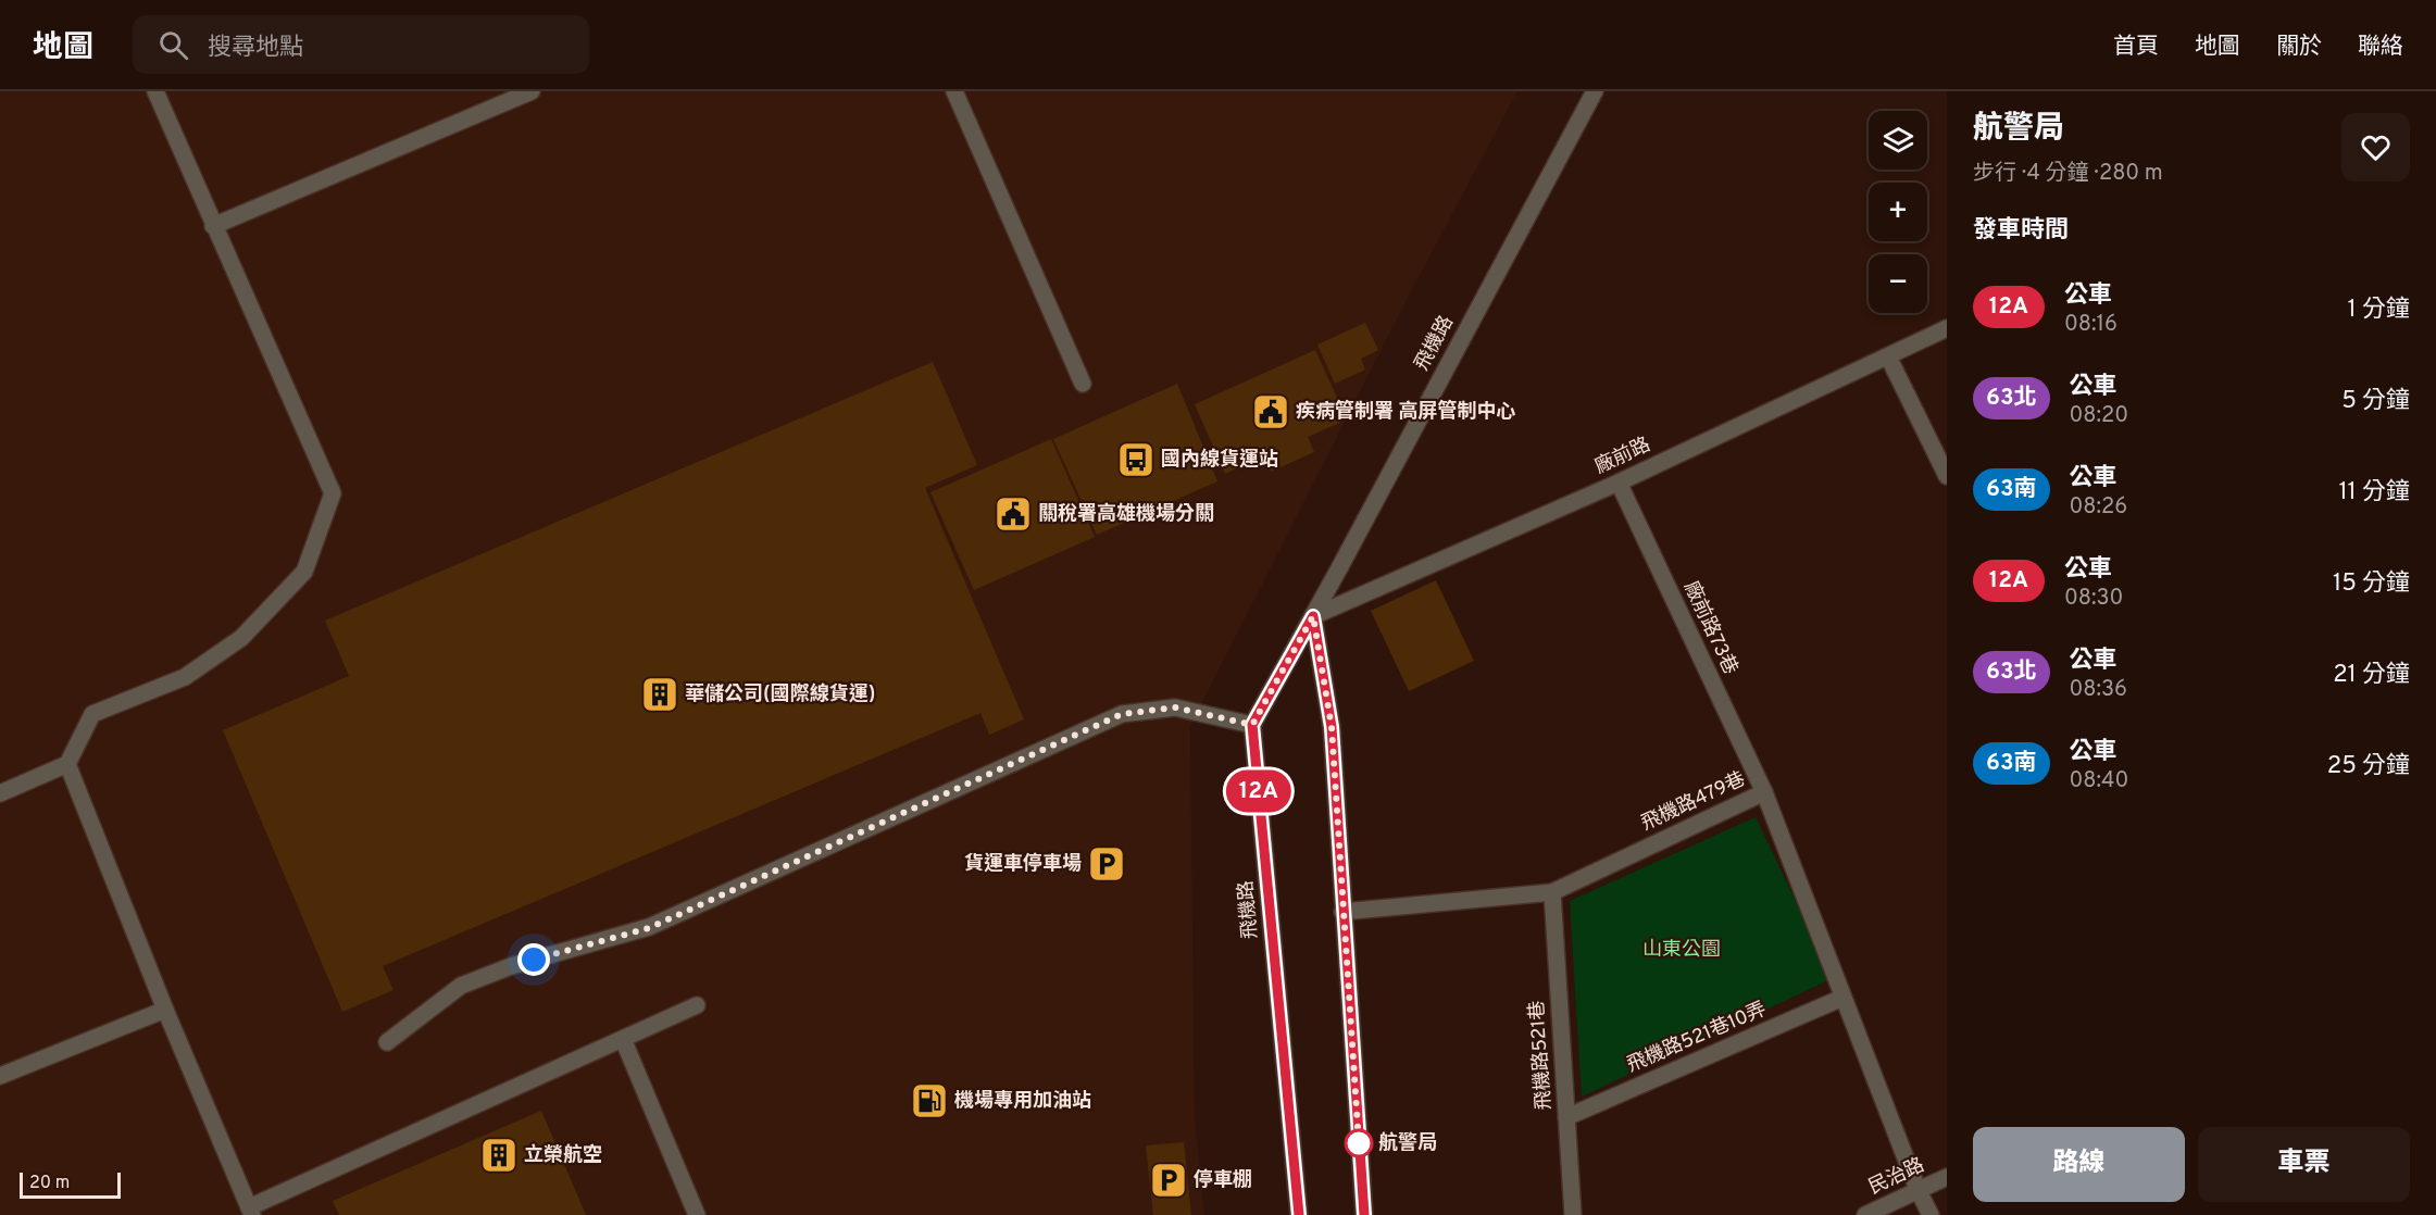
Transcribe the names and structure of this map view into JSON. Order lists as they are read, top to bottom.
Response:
{
  "streets": {
    "street": [
      "飛機路",
      "廠前路",
      "廠前路73巷",
      "飛機路479巷",
      "飛機路521巷10弄",
      "飛機路521巷",
      "民治路"
    ]
  },
  "crossings": [
    ["飛機路", "廠前路"],
    ["廠前路", "廠前路73巷"],
    ["廠前路73巷", "飛機路479巷"],
    ["飛機路479巷", "飛機路521巷10弄"],
    ["飛機路479巷", "飛機路521巷"],
    ["飛機路479巷", "民治路"],
    ["飛機路521巷10弄", "飛機路521巷"]
  ],
  "parks": ["山東公園"],
  "places": {
    "public building": ["疾病管制署 高屏管制中心", "關稅署高雄機場分關"],
    "bus stop": ["國內線貨運站"],
    "building": ["華儲公司(國際線貨運)", "立榮航空"],
    "parking": ["貨運車停車場", "停車棚"],
    "fuel station": ["機場專用加油站"],
    "other": ["航警局"]
  },
  "lines": ["bus line 12A"],
  "scale_bar": "20 m",
  "page": {
    "header": "地圖",
    "search": "搜尋地點",
    "nav": [
      "首頁",
      "地圖",
      "關於",
      "聯絡"
    ],
    "on_map": "12A",
    "heading": [
      ["航警局", "步行 · 4 分鐘 · 280 m"],
      "發車時間"
    ],
    "map_buttons": ["+", "−"],
    "list": [
      {
        "mark": "12A",
        "name": "公車",
        "note": "08:16",
        "value": "1 分鐘"
      },
      {
        "mark": "63北",
        "name": "公車",
        "note": "08:20",
        "value": "5 分鐘"
      },
      {
        "mark": "63南",
        "name": "公車",
        "note": "08:26",
        "value": "11 分鐘"
      },
      {
        "mark": "12A",
        "name": "公車",
        "note": "08:30",
        "value": "15 分鐘"
      },
      {
        "mark": "63北",
        "name": "公車",
        "note": "08:36",
        "value": "21 分鐘"
      },
      {
        "mark": "63南",
        "name": "公車",
        "note": "08:40",
        "value": "25 分鐘"
      }
    ],
    "buttons": ["路線", "車票"],
    "scale": "20 m"
  }
}
